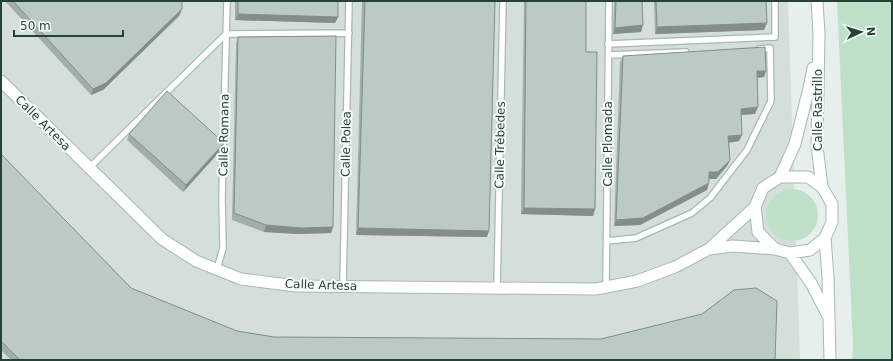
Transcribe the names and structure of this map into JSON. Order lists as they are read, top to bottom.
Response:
{
  "streets": {
    "street": ["Calle Rastrillo", "Calle Artesa"],
    "lane": [
      "Calle Romana",
      "Calle Polea",
      "Calle Plomada",
      "Calle Trébedes"
    ]
  },
  "crossings": [
    ["Calle Rastrillo", "Calle Artesa"],
    ["Calle Artesa", "Calle Romana"],
    ["Calle Artesa", "Calle Polea"],
    ["Calle Artesa", "Calle Plomada"],
    ["Calle Artesa", "Calle Trébedes"]
  ],
  "scale_bar": "50 m",
  "north": "right"
}
